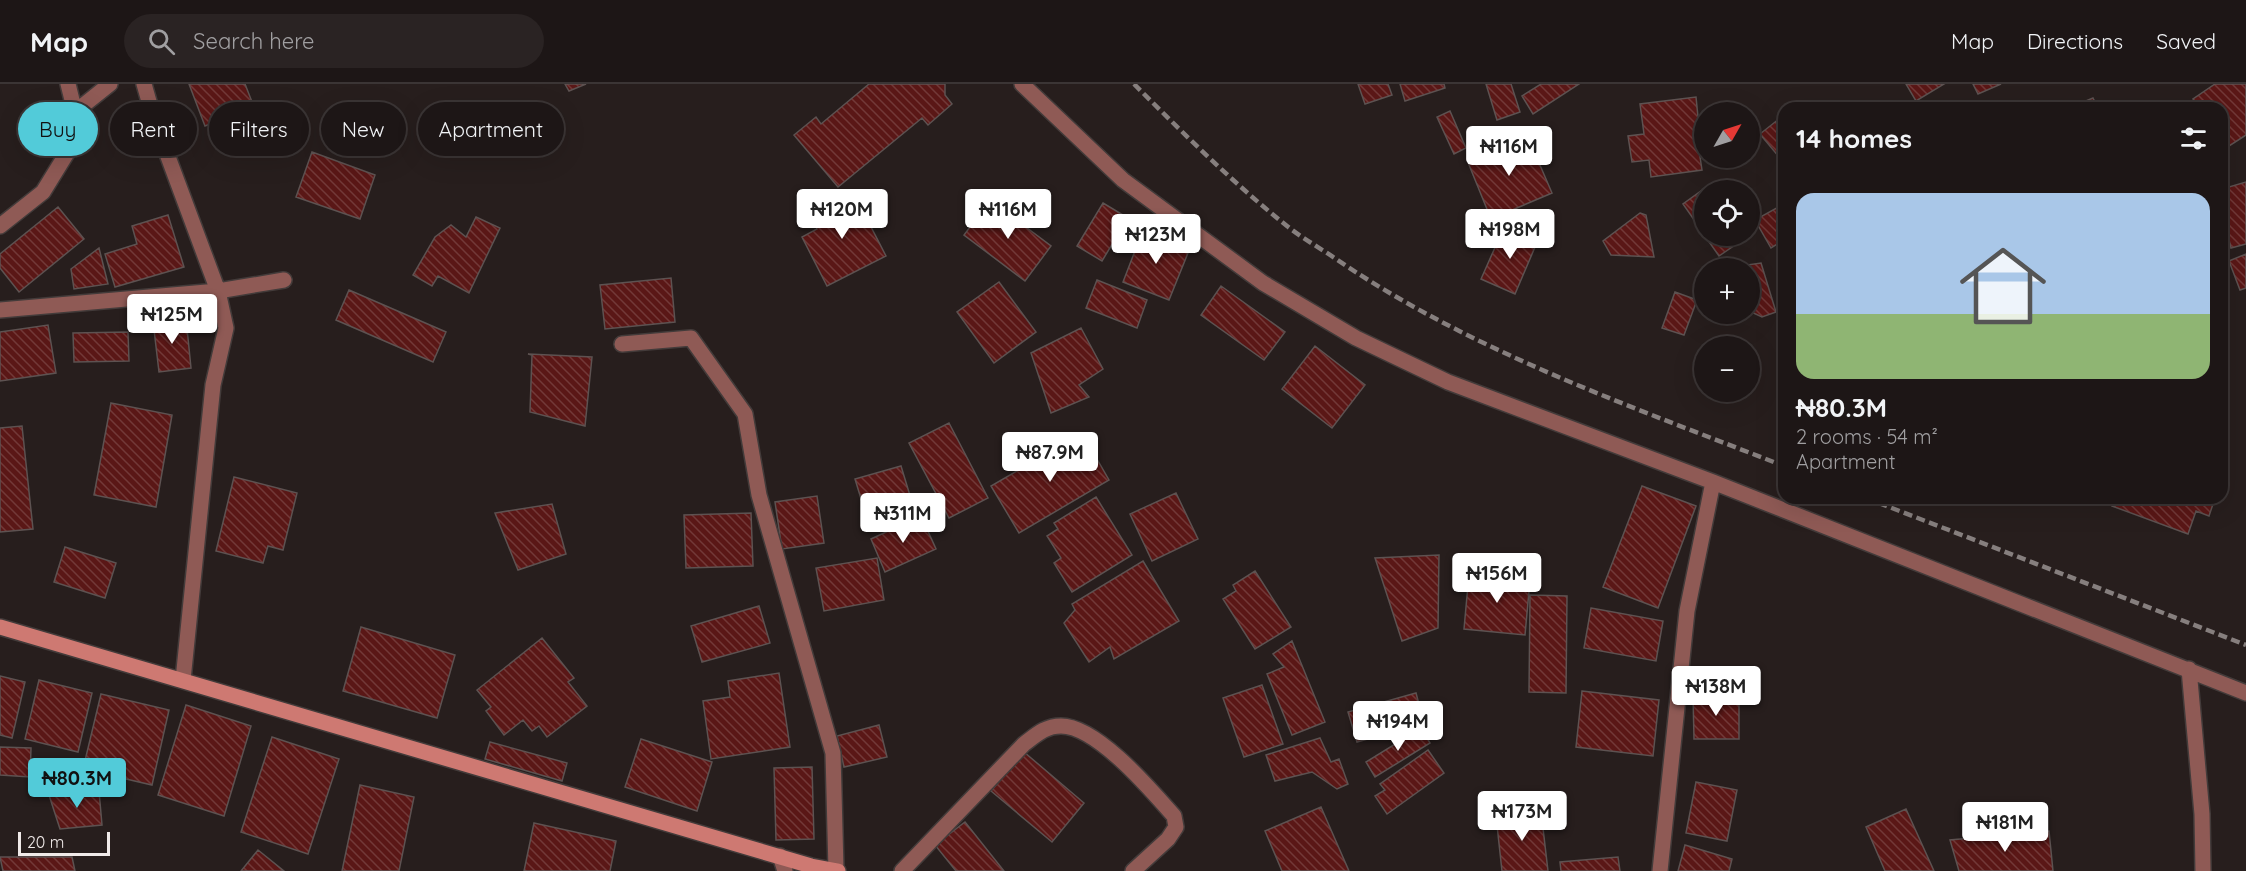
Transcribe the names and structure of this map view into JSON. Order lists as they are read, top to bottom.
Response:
{
  "scale_bar": "20 m",
  "north": "top right",
  "page": {
    "header": "Map",
    "search": "Search here",
    "nav": ["Map", "Directions", "Saved"],
    "map_buttons": ["+", "−"],
    "chip": [
      "Buy",
      "Rent",
      "Filters",
      "New",
      "Apartment"
    ],
    "heading": "14 homes",
    "price": [
      "₦116M",
      "₦120M",
      "₦116M",
      "₦198M",
      "₦123M",
      "₦125M",
      "₦87.9M",
      "₦311M",
      "₦156M",
      "₦138M",
      "₦194M",
      "₦80.3M",
      "₦173M",
      "₦181M"
    ],
    "list": [
      {
        "name": "₦80.3M",
        "note": "2 rooms · 54 m² · Apartment"
      }
    ],
    "scale": "20 m"
  }
}
